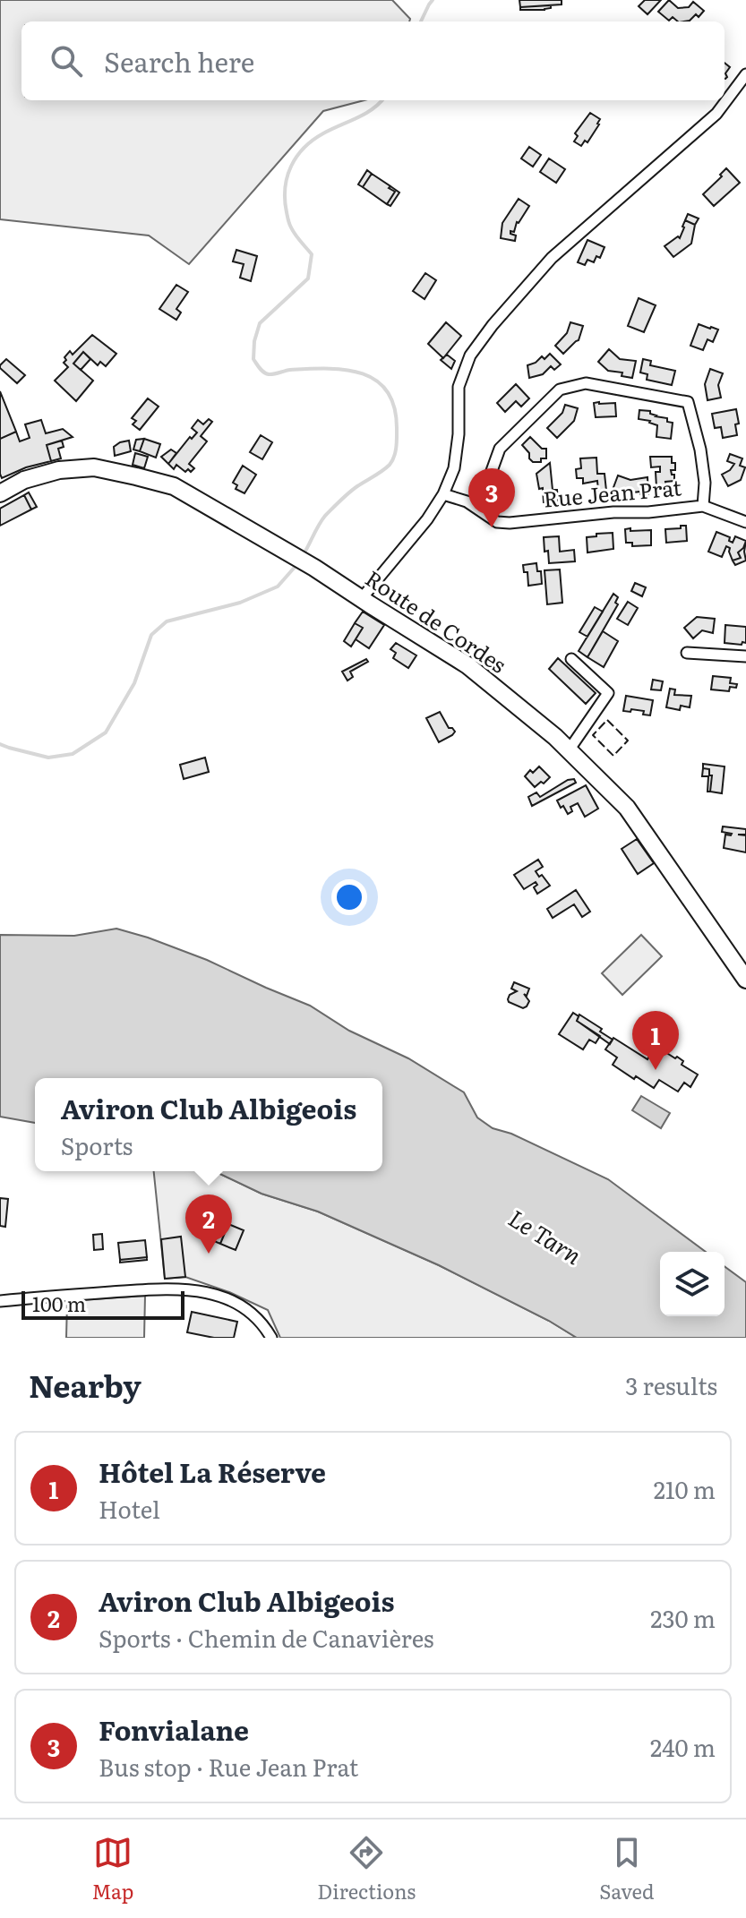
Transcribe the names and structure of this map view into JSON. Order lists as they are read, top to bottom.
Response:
{
  "streets": {
    "main road": ["Route de Cordes"],
    "street": ["Rue Jean Prat"]
  },
  "water": ["Le Tarn"],
  "scale_bar": "100 m",
  "page": {
    "search": "Search here",
    "pins": ["3", "1", "2"],
    "popup": ["Aviron Club Albigeois", "Sports"],
    "scale": "100 m",
    "heading": ["Nearby", "3 results"],
    "list": [
      {
        "mark": "1",
        "name": "Hôtel La Réserve",
        "note": "Hotel",
        "value": "210 m"
      },
      {
        "mark": "2",
        "name": "Aviron Club Albigeois",
        "note": "Sports · Chemin de Canavières",
        "value": "230 m"
      },
      {
        "mark": "3",
        "name": "Fonvialane",
        "note": "Bus stop · Rue Jean Prat",
        "value": "240 m"
      }
    ],
    "nav": ["Map", "Directions", "Saved"]
  }
}
